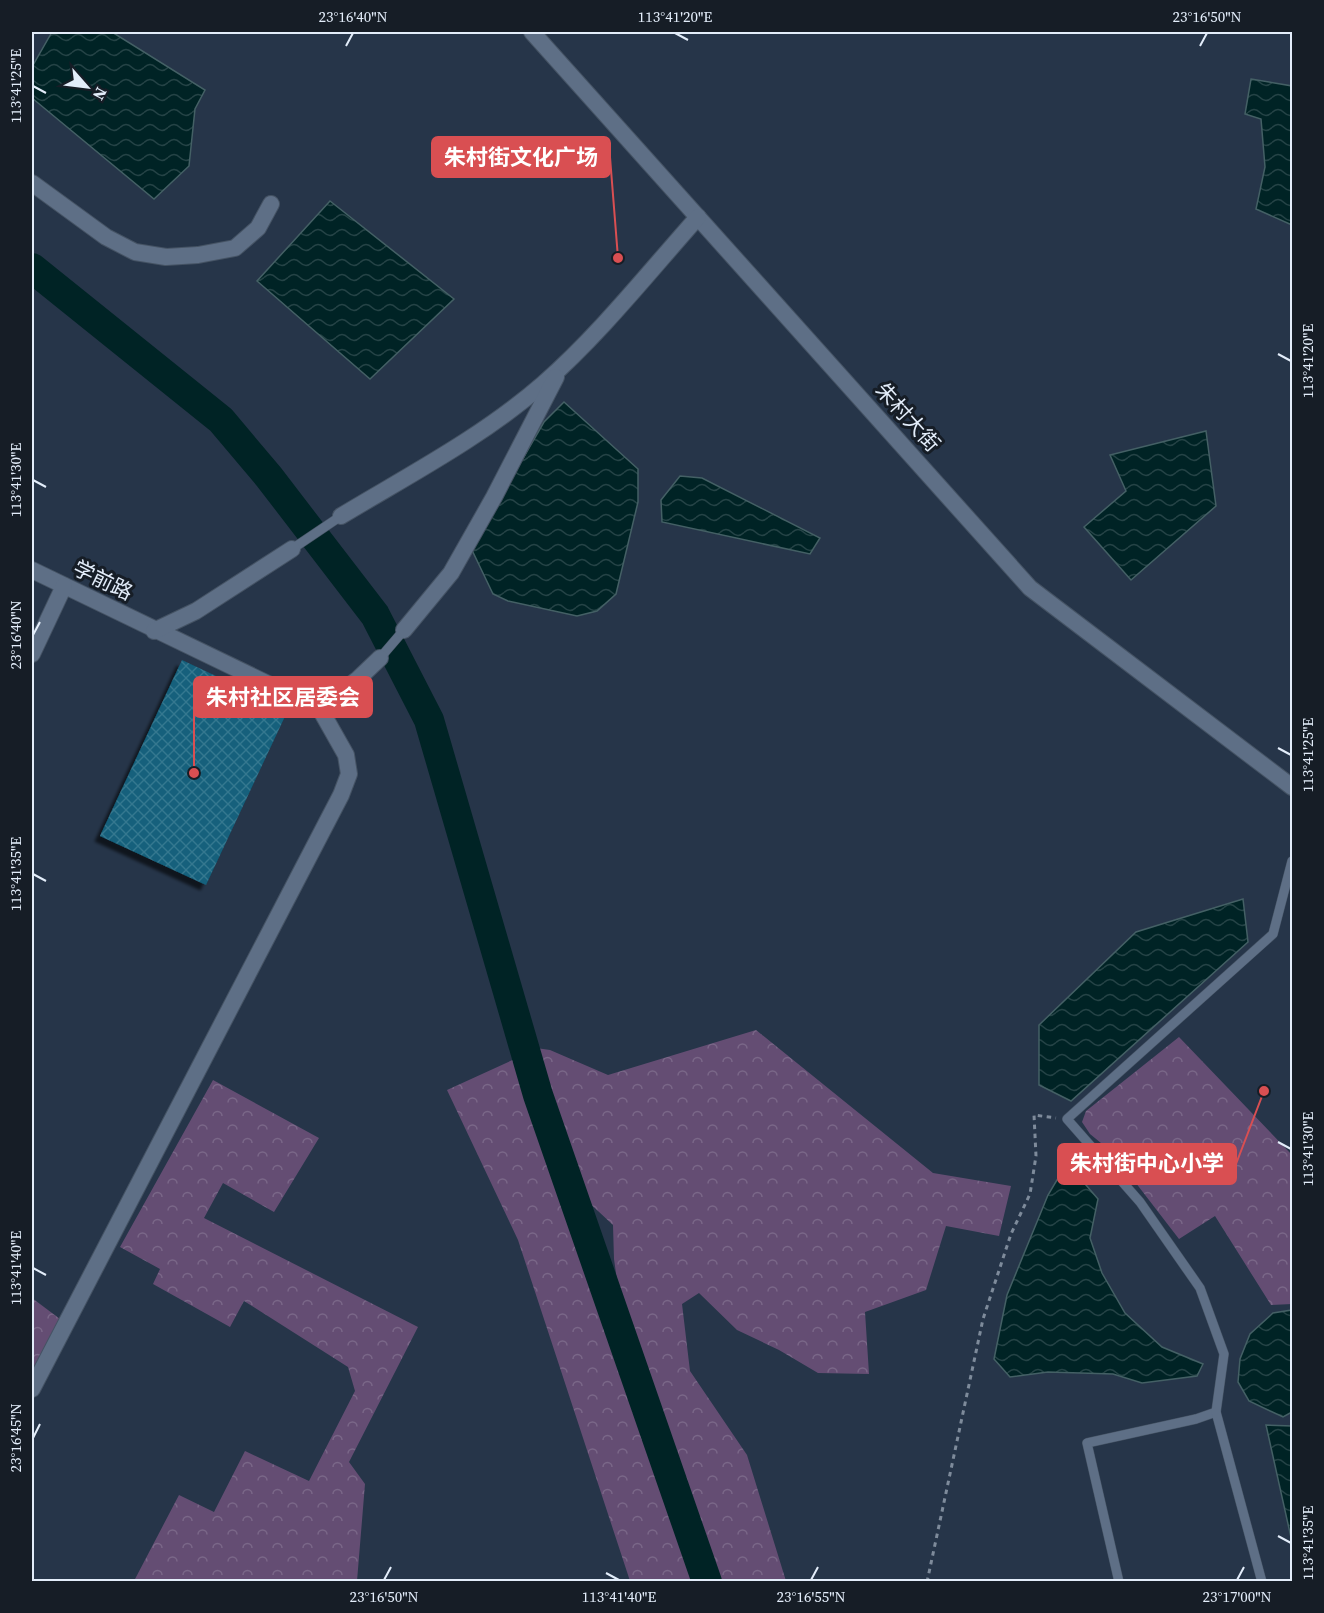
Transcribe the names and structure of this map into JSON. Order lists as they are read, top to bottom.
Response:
{
  "streets": {
    "street": ["朱村大街", "学前路"]
  },
  "places": ["朱村街文化广场", "朱村社区居委会", "朱村街中心小学"],
  "north": "bottom right",
  "coordinates": [
    "23°16'40\"N",
    "113°41'20\"E",
    "23°16'50\"N",
    "113°41'25\"E",
    "113°41'30\"E",
    "113°41'35\"E",
    "113°41'40\"E",
    "23°16'45\"N",
    "23°16'55\"N",
    "23°17'00\"N"
  ]
}
